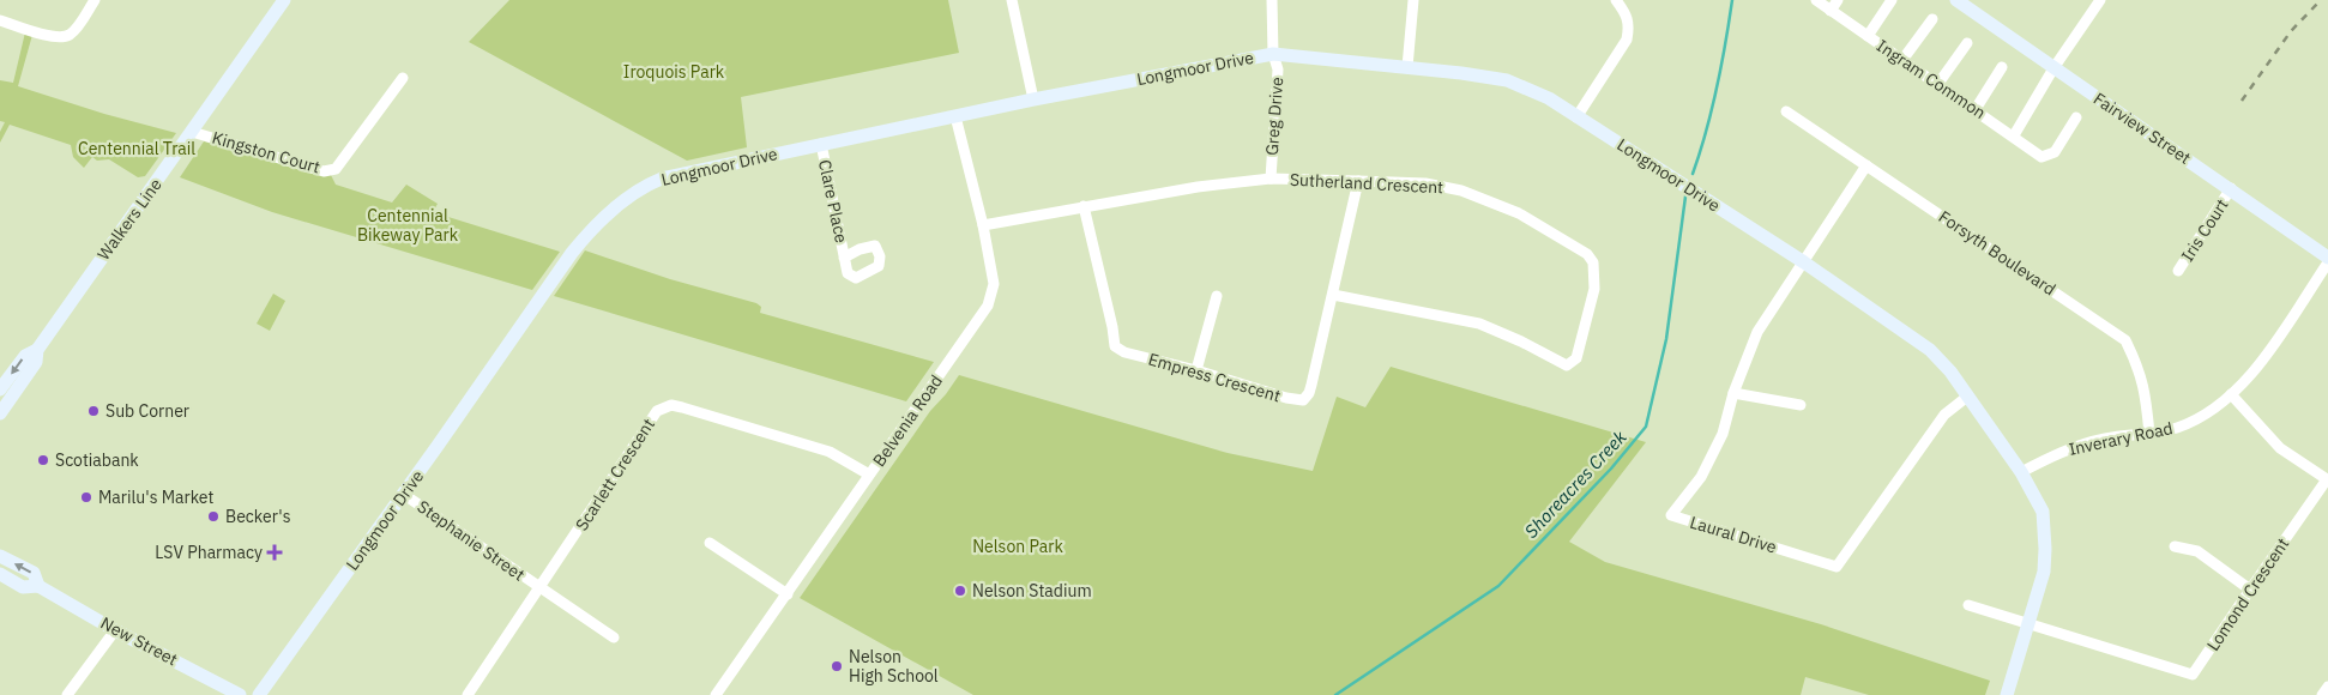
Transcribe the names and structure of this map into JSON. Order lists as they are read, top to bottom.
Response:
{
  "streets": {
    "street": [
      "Longmoor Drive",
      "Ingram Common",
      "Greg Drive",
      "Fairview Street",
      "Kingston Court",
      "Sutherland Crescent",
      "Clare Place",
      "Walkers Line",
      "Iris Court",
      "Forsyth Boulevard",
      "Empress Crescent",
      "Belvenia Road",
      "Inverary Road",
      "Scarlett Crescent",
      "Laural Drive",
      "Stephanie Street",
      "Lomond Crescent",
      "New Street"
    ]
  },
  "crossings": [
    ["Longmoor Drive", "Greg Drive"],
    ["Longmoor Drive", "Clare Place"],
    ["Longmoor Drive", "Belvenia Road"],
    ["Longmoor Drive", "Inverary Road"],
    ["Longmoor Drive", "Laural Drive"],
    ["Longmoor Drive", "Stephanie Street"],
    ["Longmoor Drive", "Lomond Crescent"],
    ["Greg Drive", "Sutherland Crescent"],
    ["Fairview Street", "Iris Court"],
    ["Kingston Court", "Walkers Line"],
    ["Sutherland Crescent", "Empress Crescent"],
    ["Sutherland Crescent", "Belvenia Road"],
    ["Forsyth Boulevard", "Inverary Road"],
    ["Forsyth Boulevard", "Laural Drive"],
    ["Belvenia Road", "Scarlett Crescent"],
    ["Inverary Road", "Lomond Crescent"],
    ["Scarlett Crescent", "Stephanie Street"]
  ],
  "water": ["Shoreacres Creek"],
  "parks": [
    "Iroquois Park",
    "Centennial Trail",
    "Centennial Bikeway Park",
    "Nelson Park"
  ],
  "places": {
    "other": [
      "Sub Corner",
      "Scotiabank",
      "Marilu's Market",
      "Becker's",
      "Nelson Stadium",
      "Nelson High School"
    ],
    "health": ["LSV Pharmacy"]
  }
}
